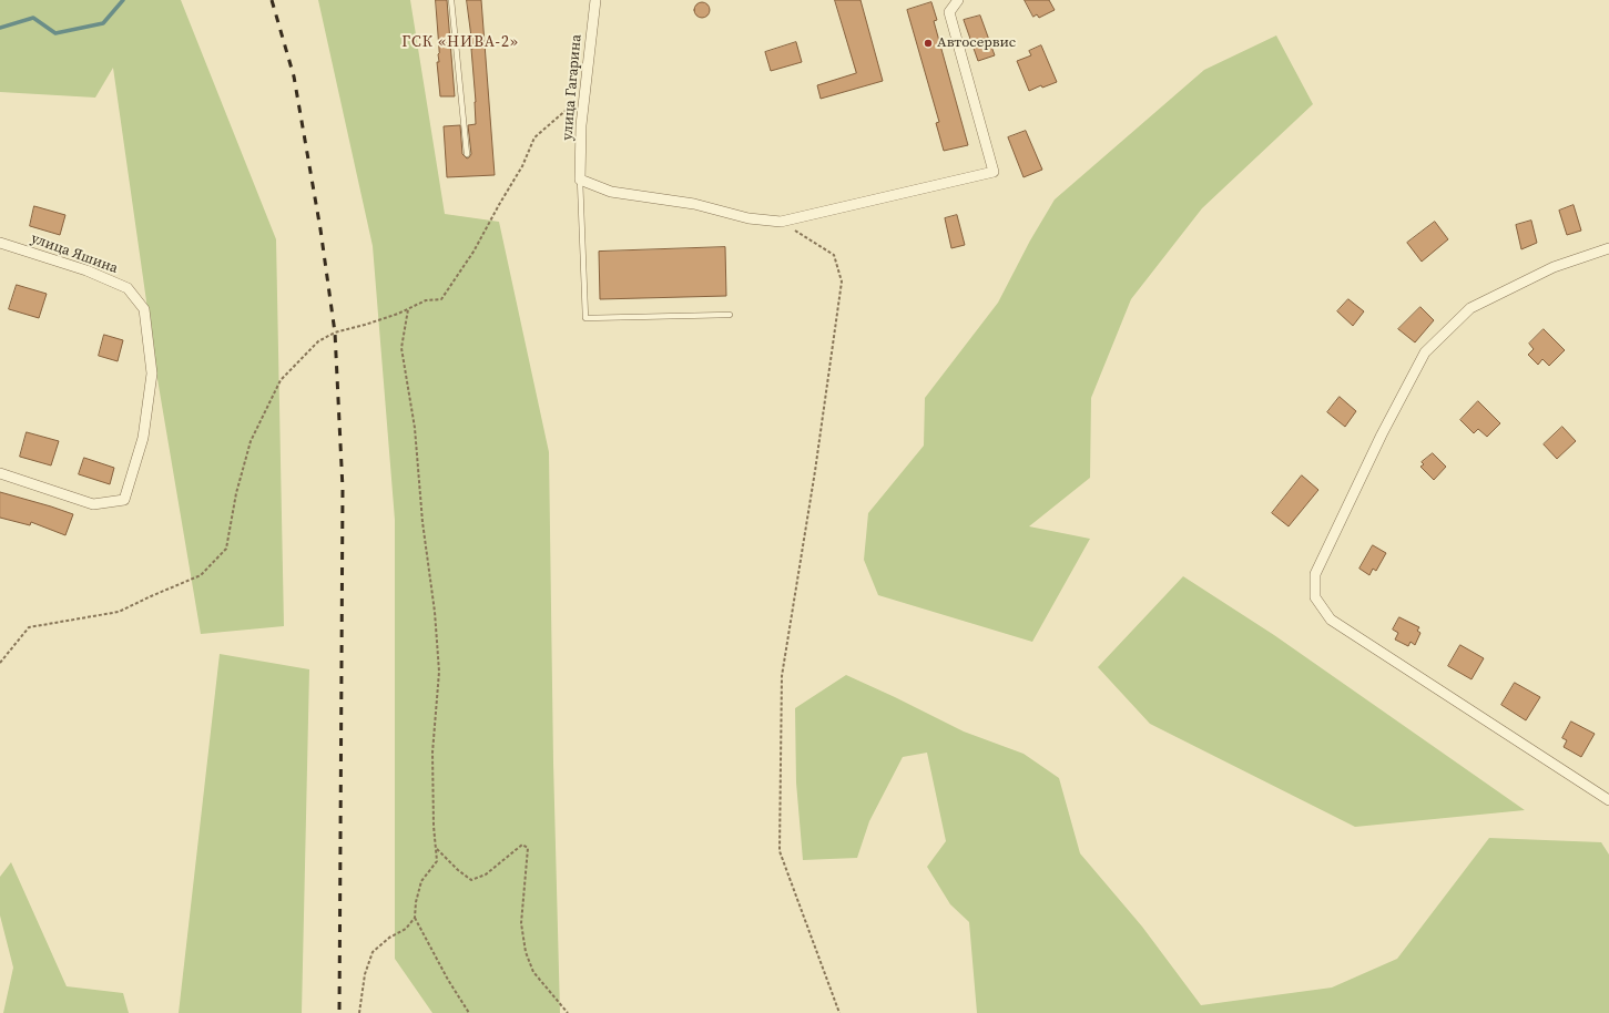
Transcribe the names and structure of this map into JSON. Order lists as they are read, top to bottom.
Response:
{
  "streets": {
    "street": ["улица Гагарина", "улица Яшина"]
  },
  "districts": ["ГСК «НИВА-2»"],
  "places": ["Автосервис"]
}
